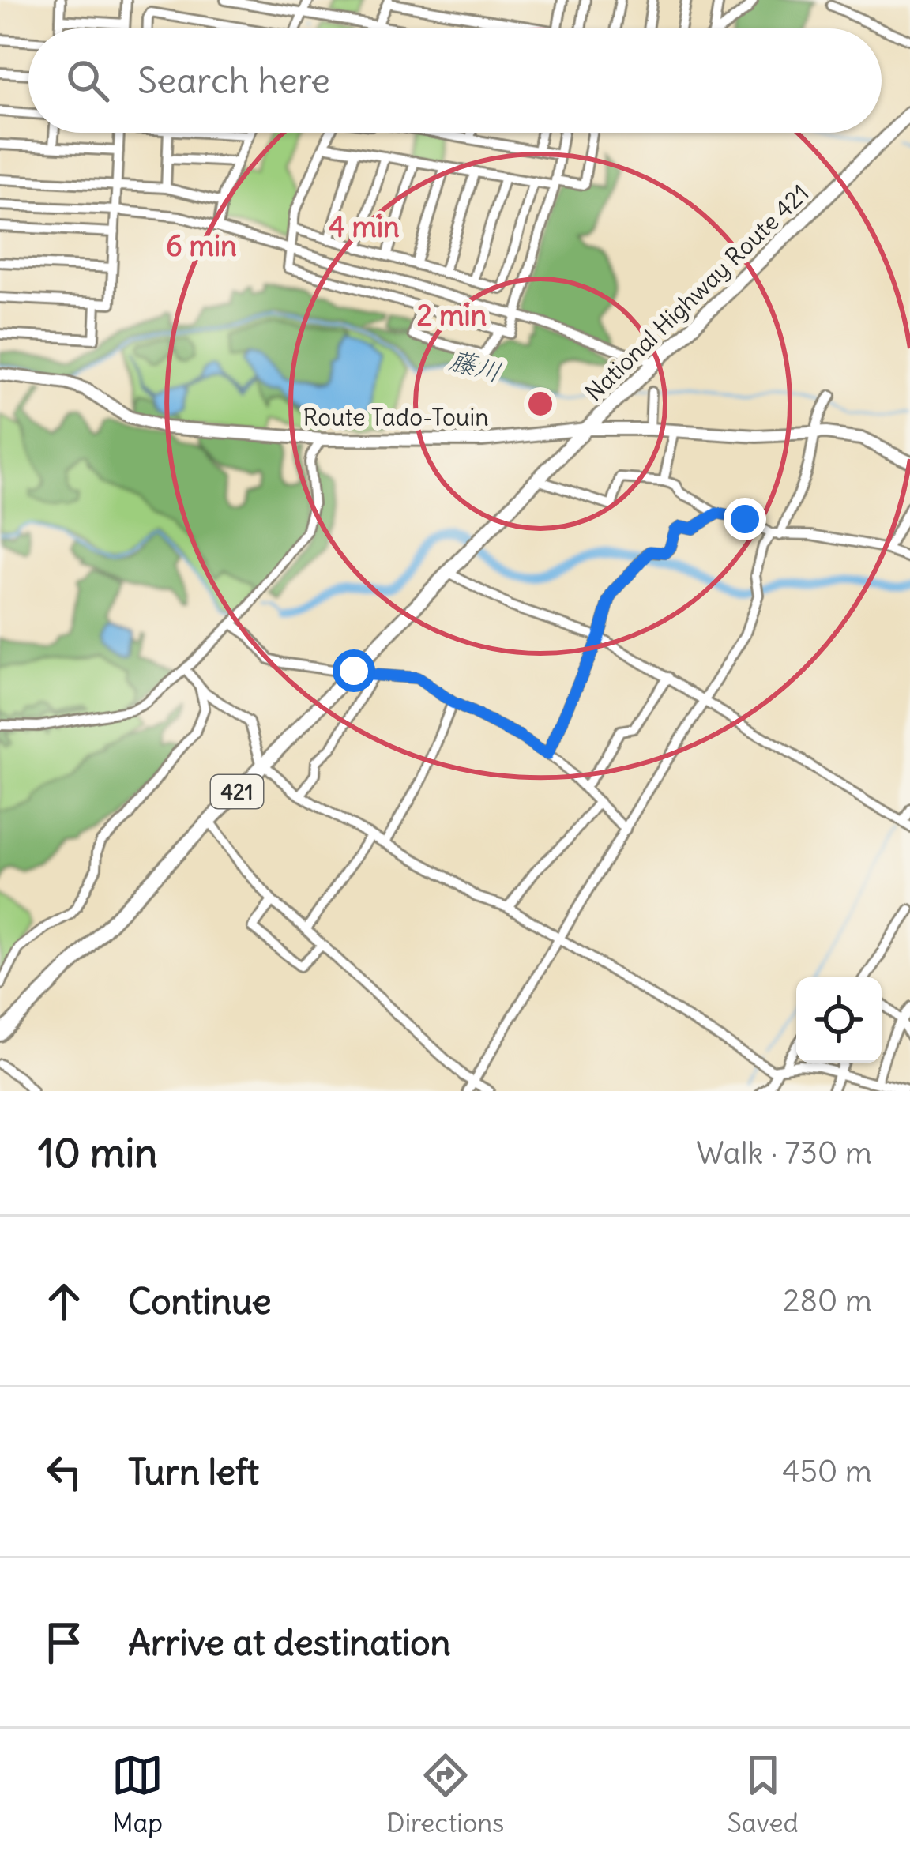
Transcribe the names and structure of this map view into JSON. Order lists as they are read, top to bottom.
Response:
{
  "streets": {
    "highway": ["National Highway Route 421", "421"],
    "main road": ["Route Tado-Touin"]
  },
  "crossings": [
    ["National Highway Route 421", "Route Tado-Touin"]
  ],
  "water": ["藤川"],
  "page": {
    "search": "Search here",
    "heading": ["10 min", "Walk · 730 m"],
    "list": [
      ["Continue", "280 m"],
      ["Turn left", "450 m"],
      "Arrive at destination"
    ],
    "nav": ["Map", "Directions", "Saved"]
  },
  "rings": ["4 min", "6 min", "2 min"]
}
